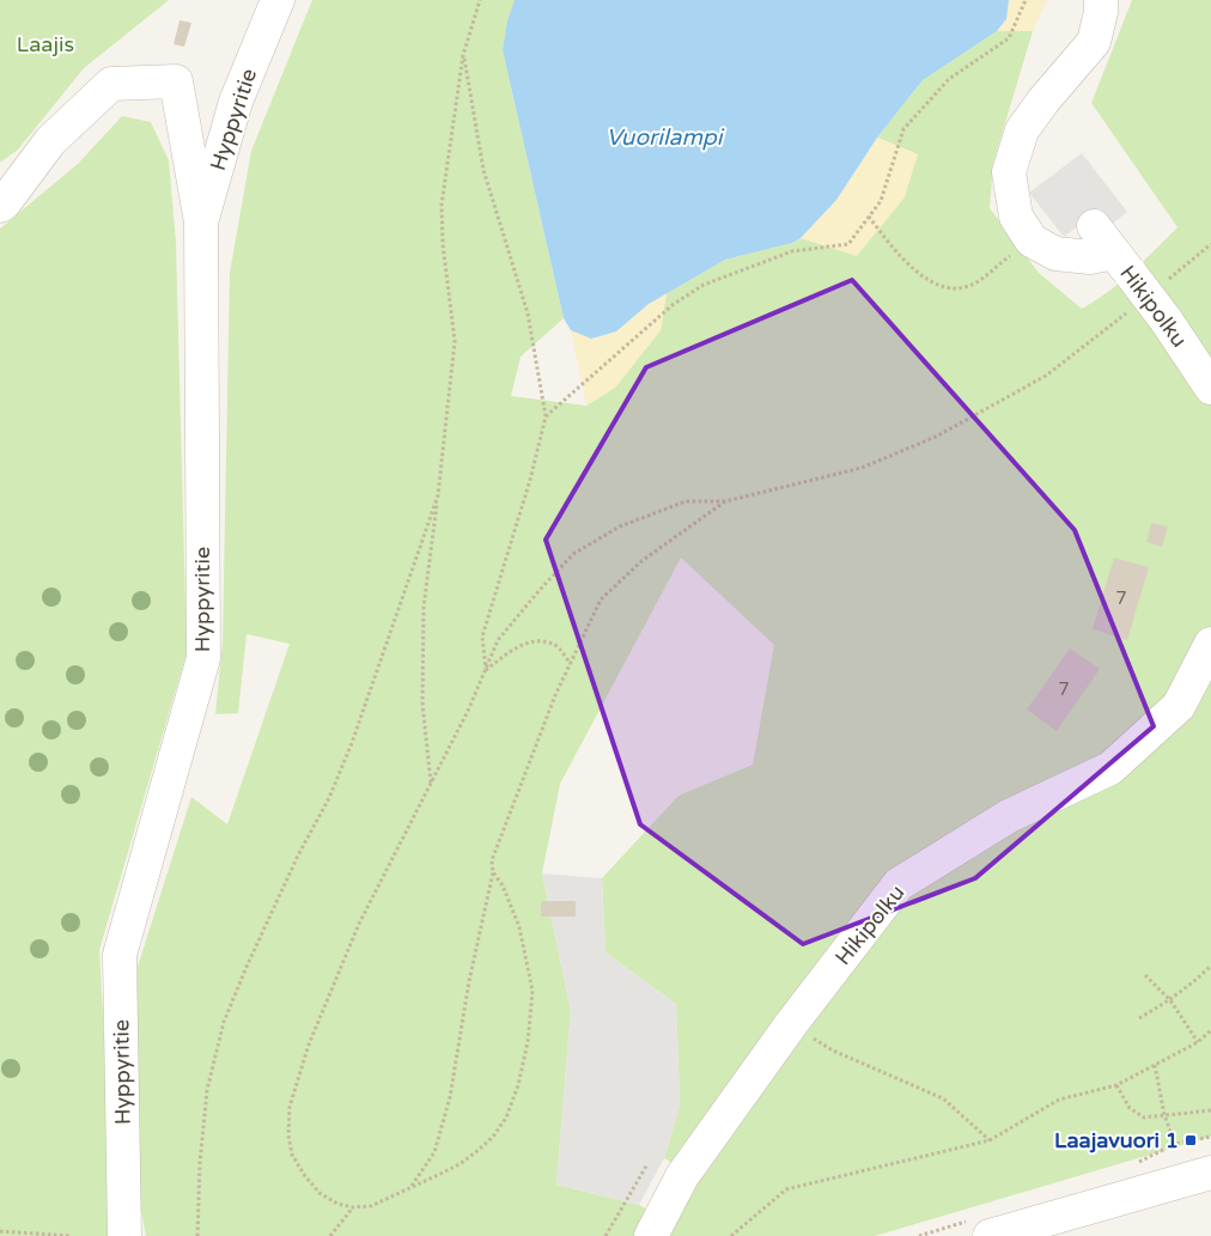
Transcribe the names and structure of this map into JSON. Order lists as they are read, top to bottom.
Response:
{
  "streets": {
    "street": ["Hyppyritie", "Hikipolku"]
  },
  "water": ["Vuorilampi"],
  "parks": ["Laajis"],
  "places": {
    "transit": ["Laajavuori 1"]
  },
  "house_numbers": ["7", "7"]
}
